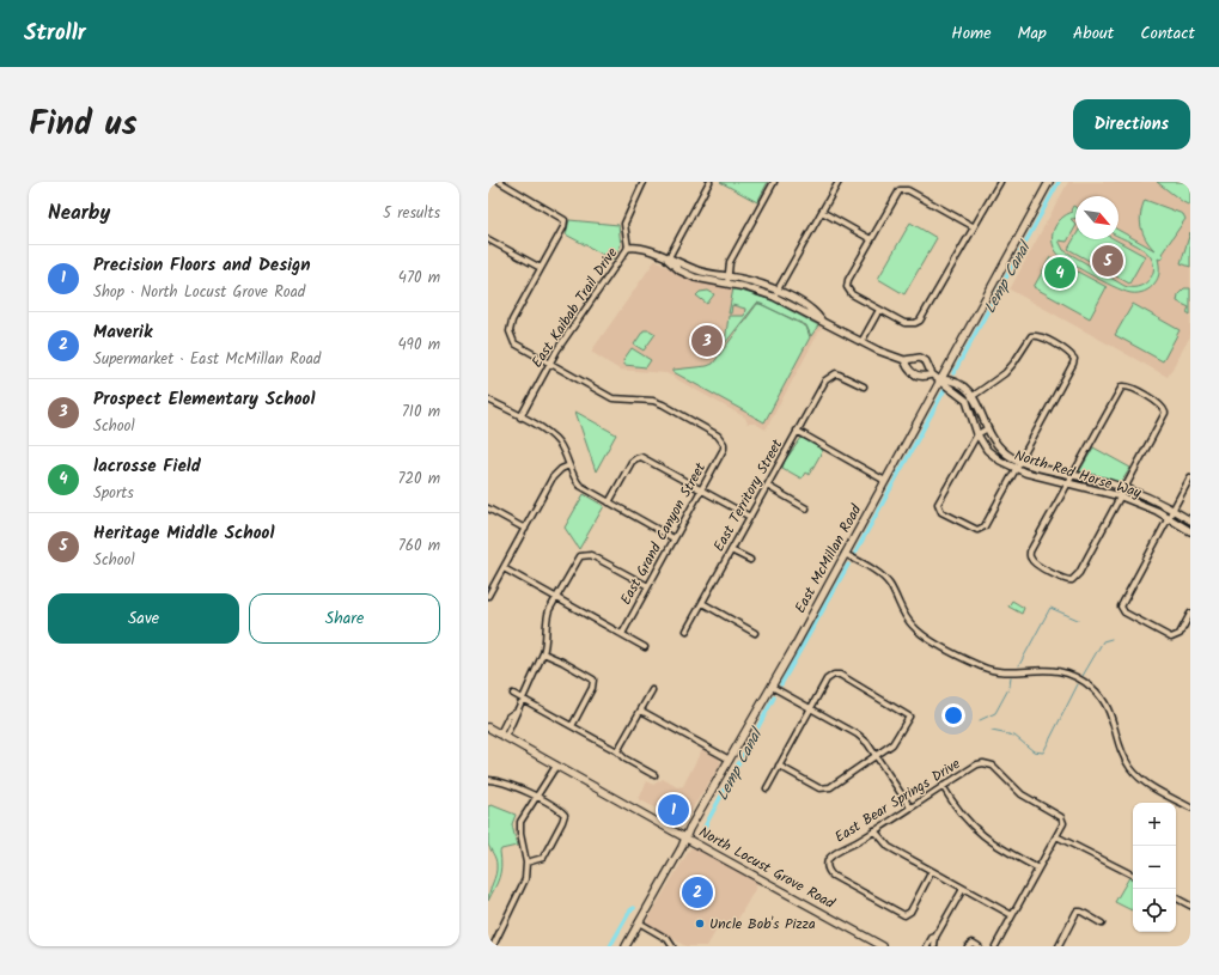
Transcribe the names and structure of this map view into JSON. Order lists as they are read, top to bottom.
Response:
{
  "streets": {
    "main road": ["East McMillan Road", "North Locust Grove Road"],
    "street": [
      "East Kaibab Trail Drive",
      "North Red Horse Way",
      "East Territory Street",
      "East Grand Canyon Street",
      "East Bear Springs Drive"
    ]
  },
  "crossings": [
    ["East Kaibab Trail Drive", "East Grand Canyon Street"],
    ["East McMillan Road", "North Locust Grove Road"]
  ],
  "water": ["Lemp Canal"],
  "places": ["Uncle Bob's Pizza"],
  "north": "bottom right",
  "page": {
    "header": "Strollr",
    "nav": [
      "Home",
      "Map",
      "About",
      "Contact"
    ],
    "title": "Find us",
    "buttons": [
      "Directions",
      ["Save", "Share"]
    ],
    "heading": ["Nearby", "5 results"],
    "pins": [
      "5",
      "4",
      "3",
      "1",
      "2"
    ],
    "list": [
      {
        "mark": "1",
        "name": "Precision Floors and Design",
        "note": "Shop · North Locust Grove Road",
        "value": "470 m"
      },
      {
        "mark": "2",
        "name": "Maverik",
        "note": "Supermarket · East McMillan Road",
        "value": "490 m"
      },
      {
        "mark": "3",
        "name": "Prospect Elementary School",
        "note": "School",
        "value": "710 m"
      },
      {
        "mark": "4",
        "name": "lacrosse Field",
        "note": "Sports",
        "value": "720 m"
      },
      {
        "mark": "5",
        "name": "Heritage Middle School",
        "note": "School",
        "value": "760 m"
      }
    ],
    "map_buttons": ["+", "−"]
  }
}
